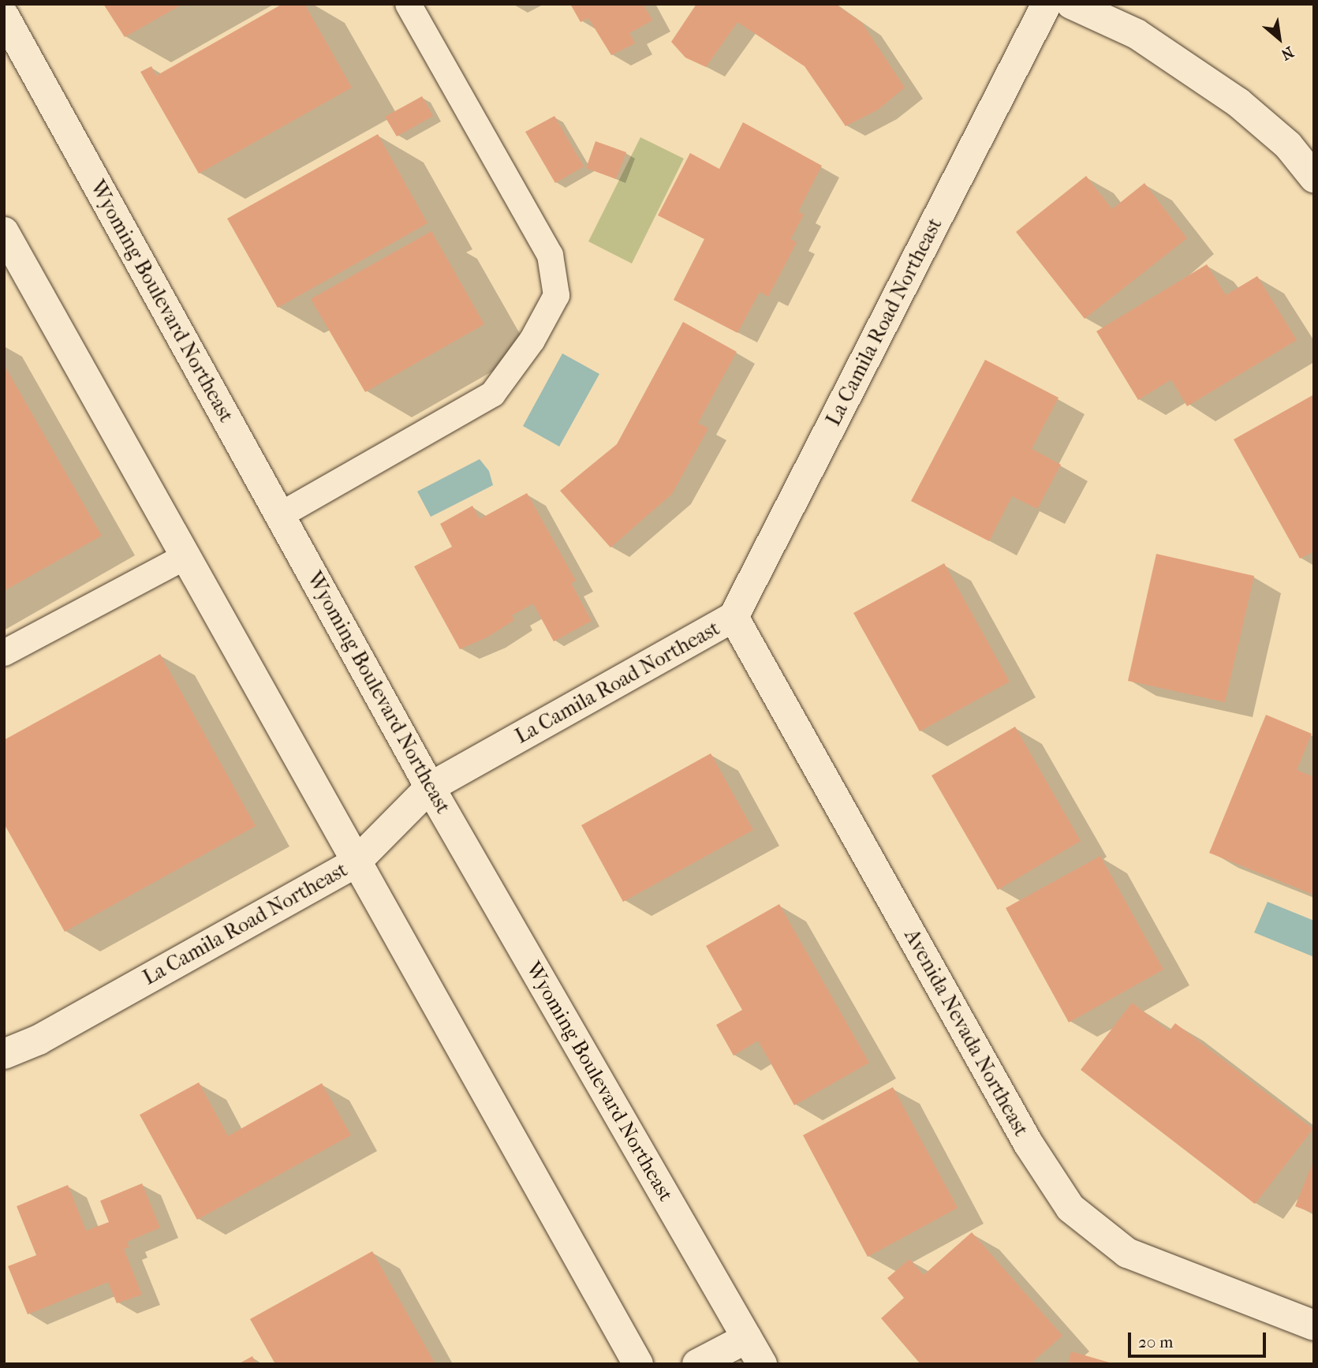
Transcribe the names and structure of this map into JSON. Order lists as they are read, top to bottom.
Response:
{
  "streets": {
    "street": ["Wyoming Boulevard Northeast", "La Camila Road Northeast", "Avenida Nevada Northeast"]
  },
  "crossings": [
    ["Wyoming Boulevard Northeast", "La Camila Road Northeast"],
    ["La Camila Road Northeast", "Avenida Nevada Northeast"]
  ],
  "scale_bar": "20 m",
  "north": "bottom right"
}
